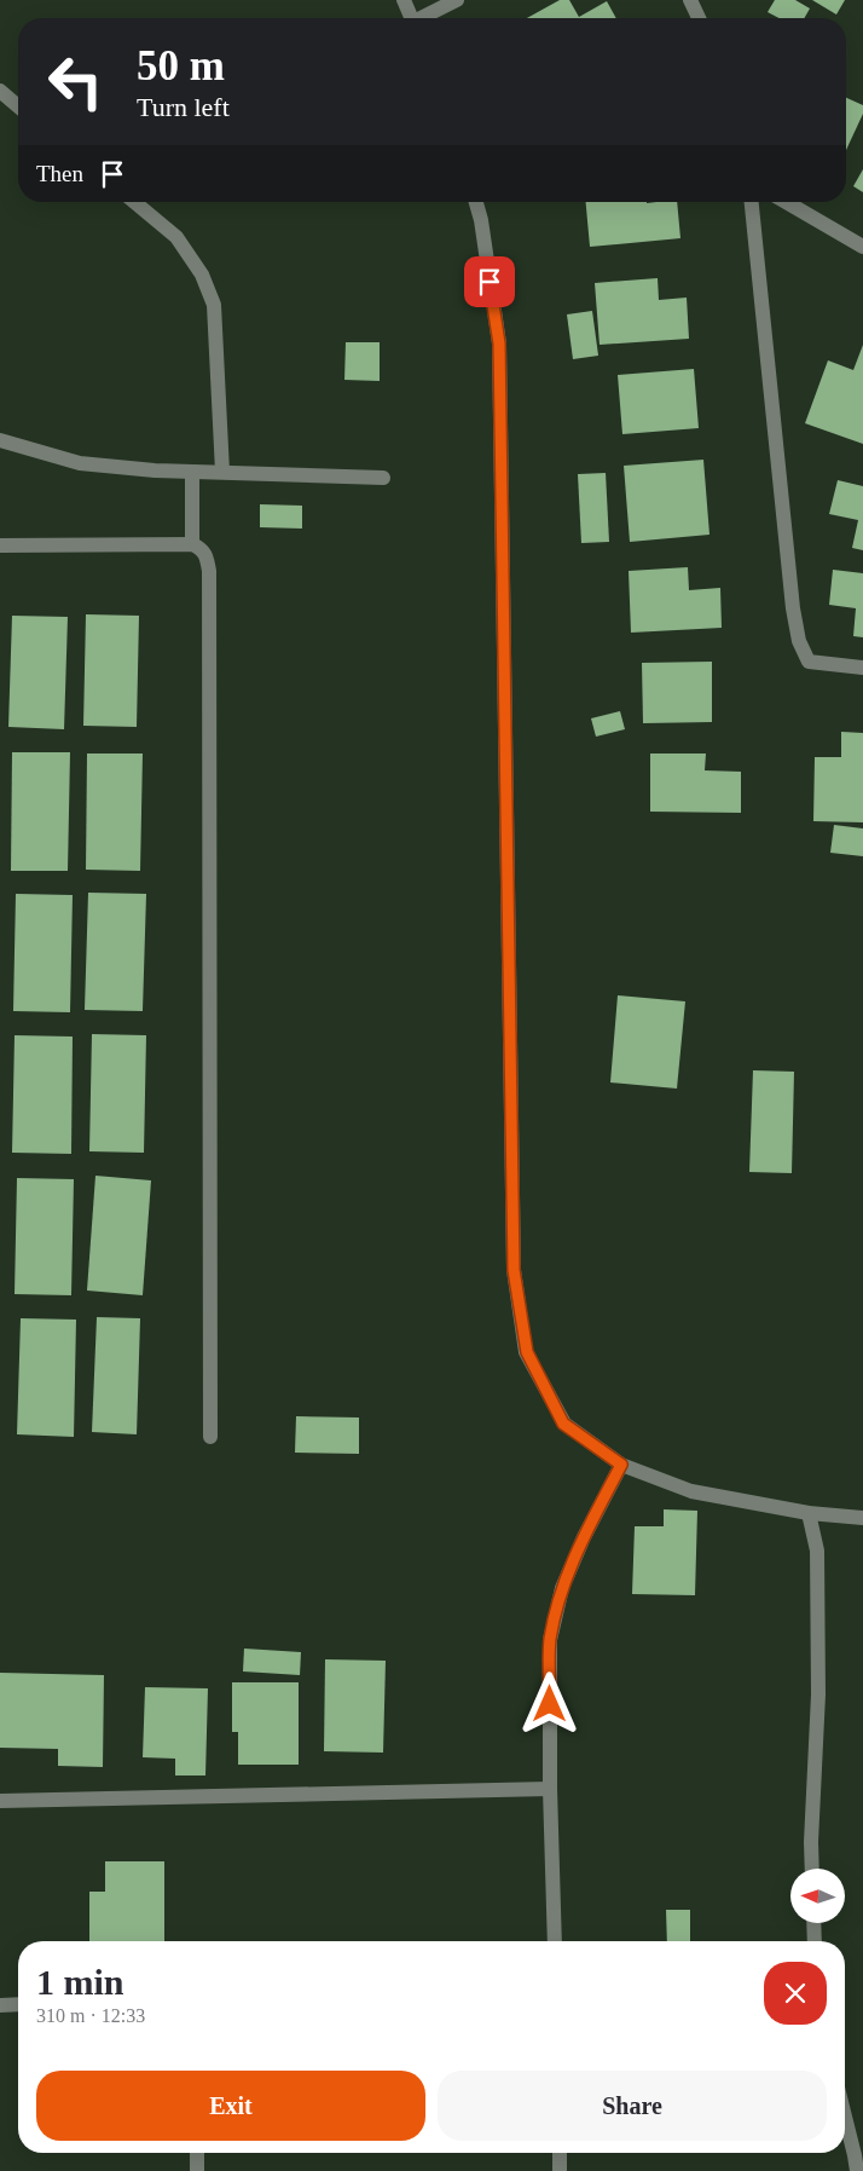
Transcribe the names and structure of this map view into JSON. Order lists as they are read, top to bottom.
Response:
{
  "north": "left",
  "page": {
    "turn": ["50 m", "Turn left"],
    "then": "Then",
    "heading": ["1 min", "310 m · 12:33"],
    "buttons": ["Exit", "Share"]
  }
}
